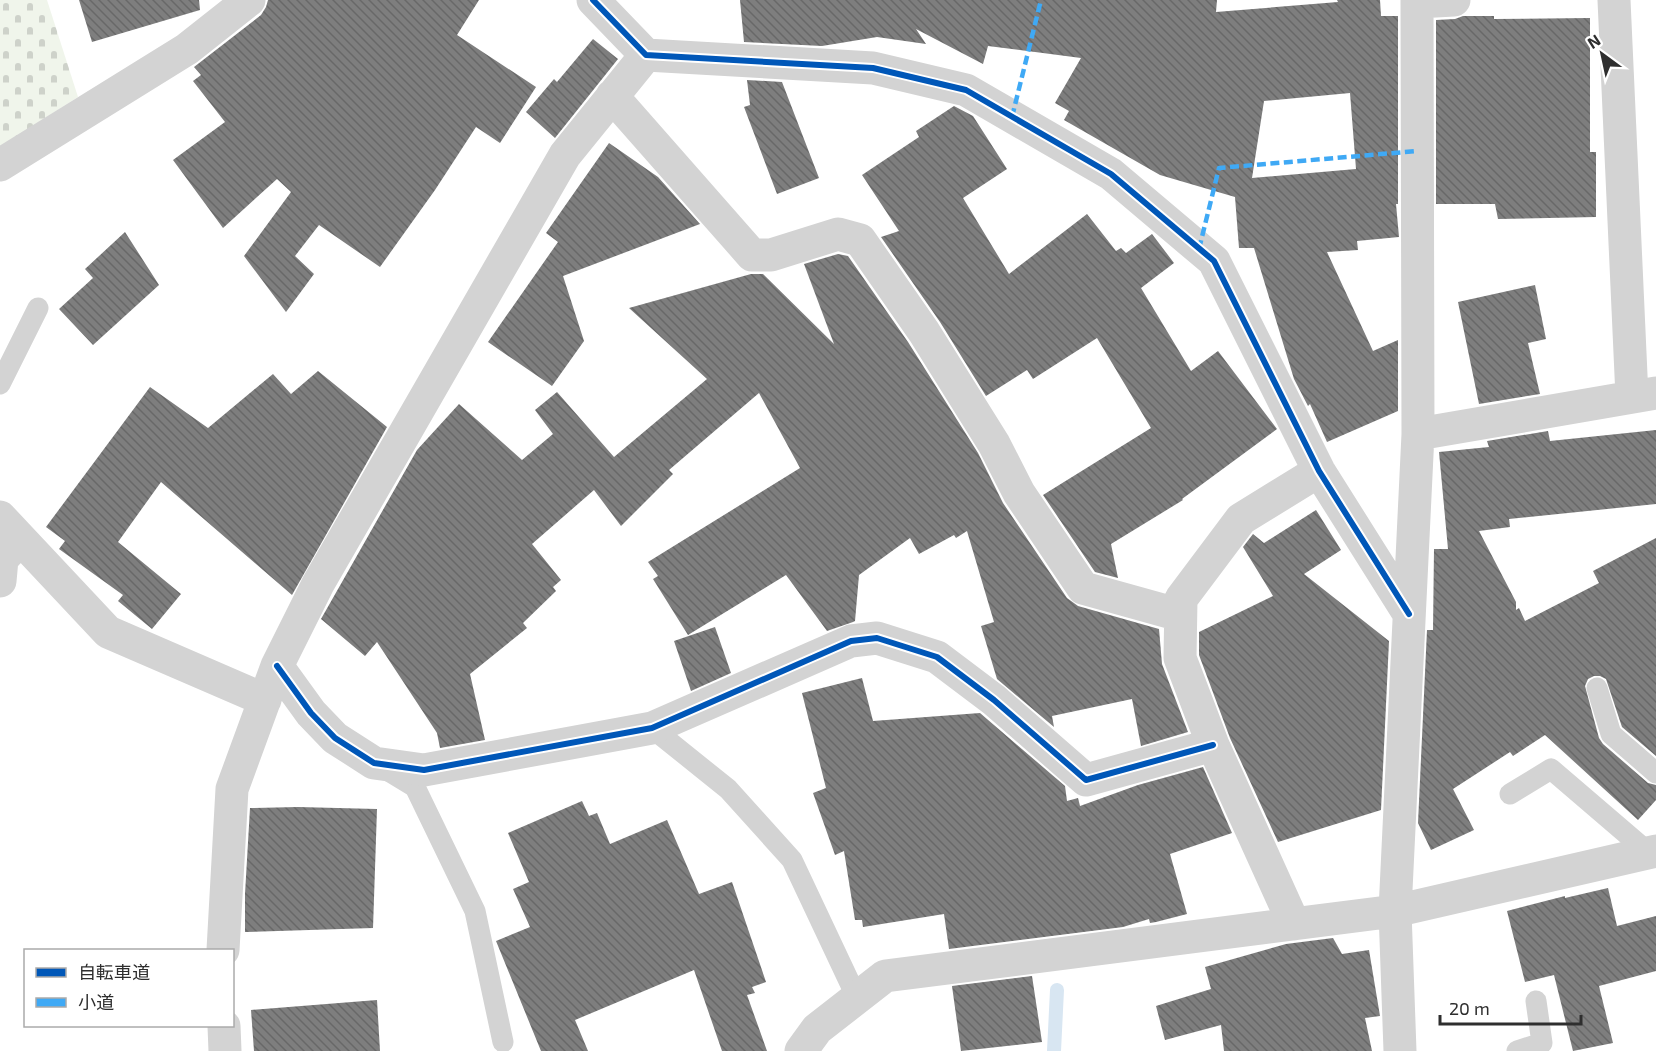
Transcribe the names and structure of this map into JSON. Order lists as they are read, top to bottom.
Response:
{
  "legend": ["自転車道", "小道"],
  "scale_bar": "20 m",
  "north": "top left"
}
